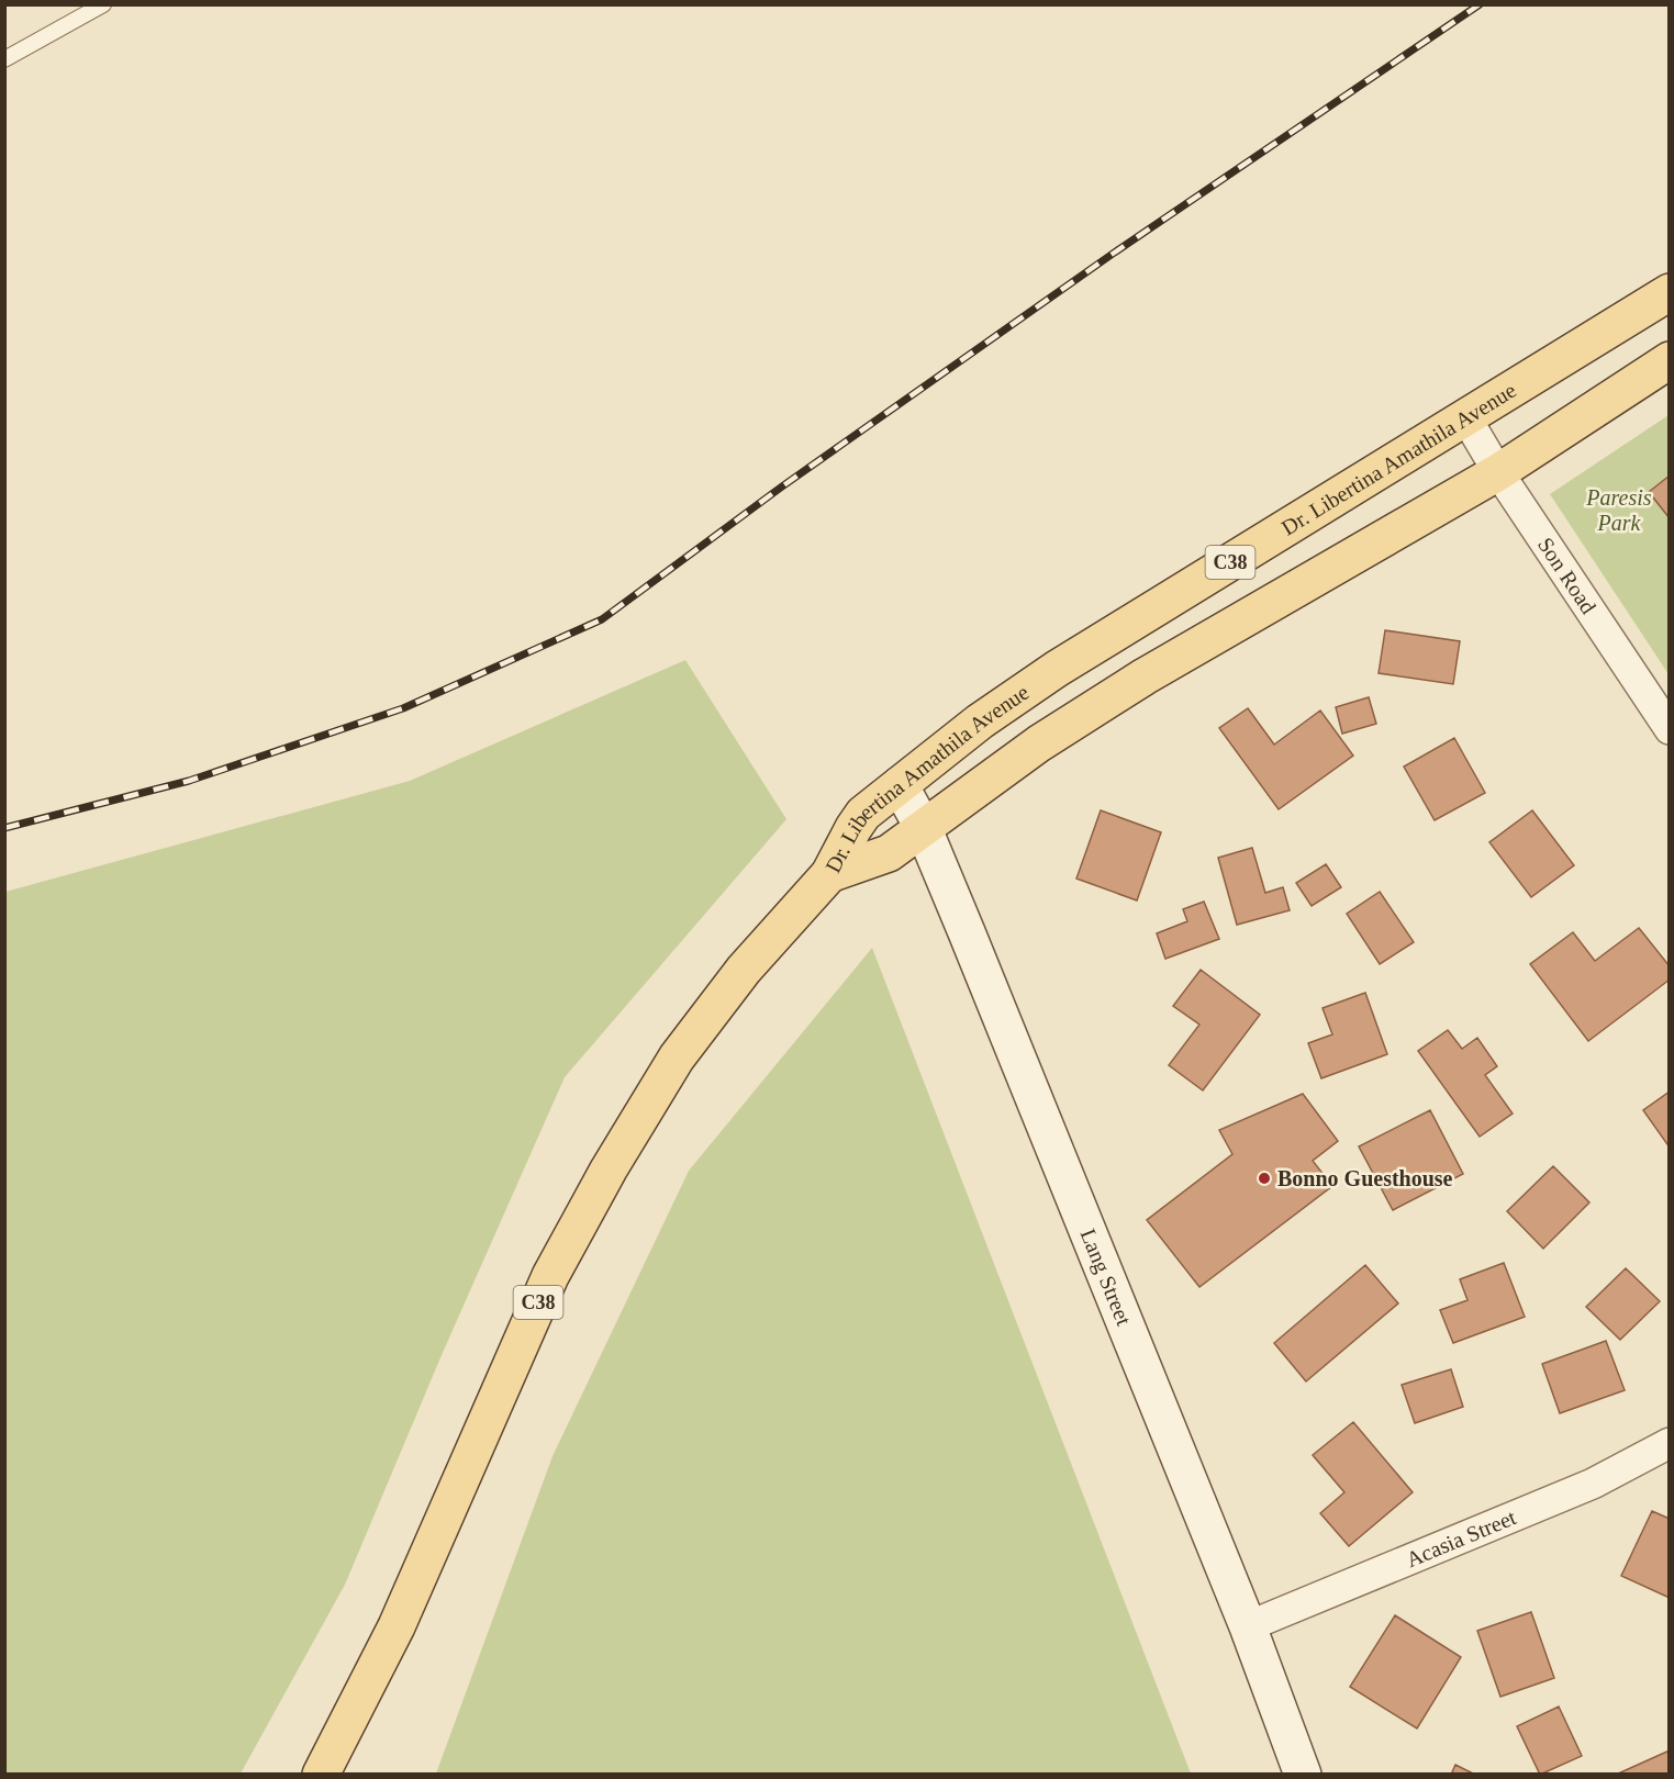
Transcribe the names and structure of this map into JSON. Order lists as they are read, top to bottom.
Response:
{
  "streets": {
    "main road": ["Dr. Libertina Amathila Avenue", "C38"],
    "street": ["Son Road", "Lang Street", "Acasia Street"]
  },
  "crossings": [
    ["Dr. Libertina Amathila Avenue", "C38"],
    ["Dr. Libertina Amathila Avenue", "Son Road"],
    ["Dr. Libertina Amathila Avenue", "Lang Street"],
    ["Lang Street", "Acasia Street"]
  ],
  "parks": ["Paresis Park"],
  "places": ["Bonno Guesthouse"]
}
